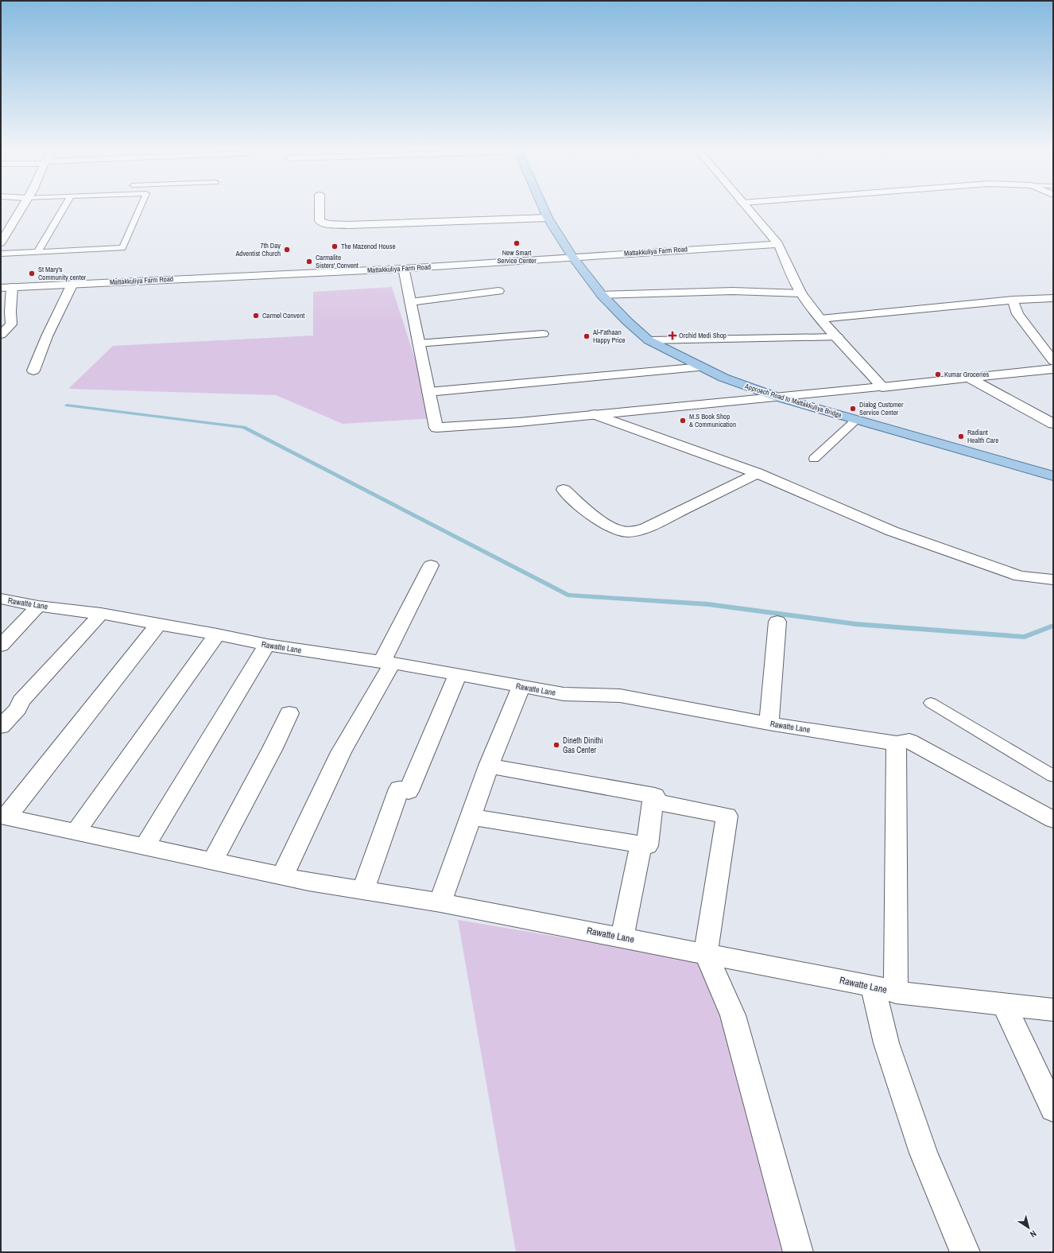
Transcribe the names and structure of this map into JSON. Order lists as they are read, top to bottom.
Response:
{
  "streets": {
    "main road": ["Approach Road to Mattakkuliya Bridge"],
    "street": ["Mattakkuliya Farm Road", "Rawatte Lane"]
  },
  "crossings": [
    ["Mattakkuliya Farm Road", "Approach Road to Mattakkuliya Bridge"]
  ],
  "places": {
    "other": [
      "New Smart Service Center",
      "The Mazenod House",
      "7th Day Adventist Church",
      "Carmalite Sisters' Convent",
      "St Mary's Community center",
      "Carmel Convent",
      "Al-Fathaan Happy Price",
      "Kumar Groceries",
      "Dialog Customer Service Center",
      "M.S Book Shop & Communication",
      "Radiant Health Care",
      "Dineth Dinithi Gas Center"
    ],
    "health": ["Orchid Medi Shop"]
  },
  "north": "bottom right"
}
